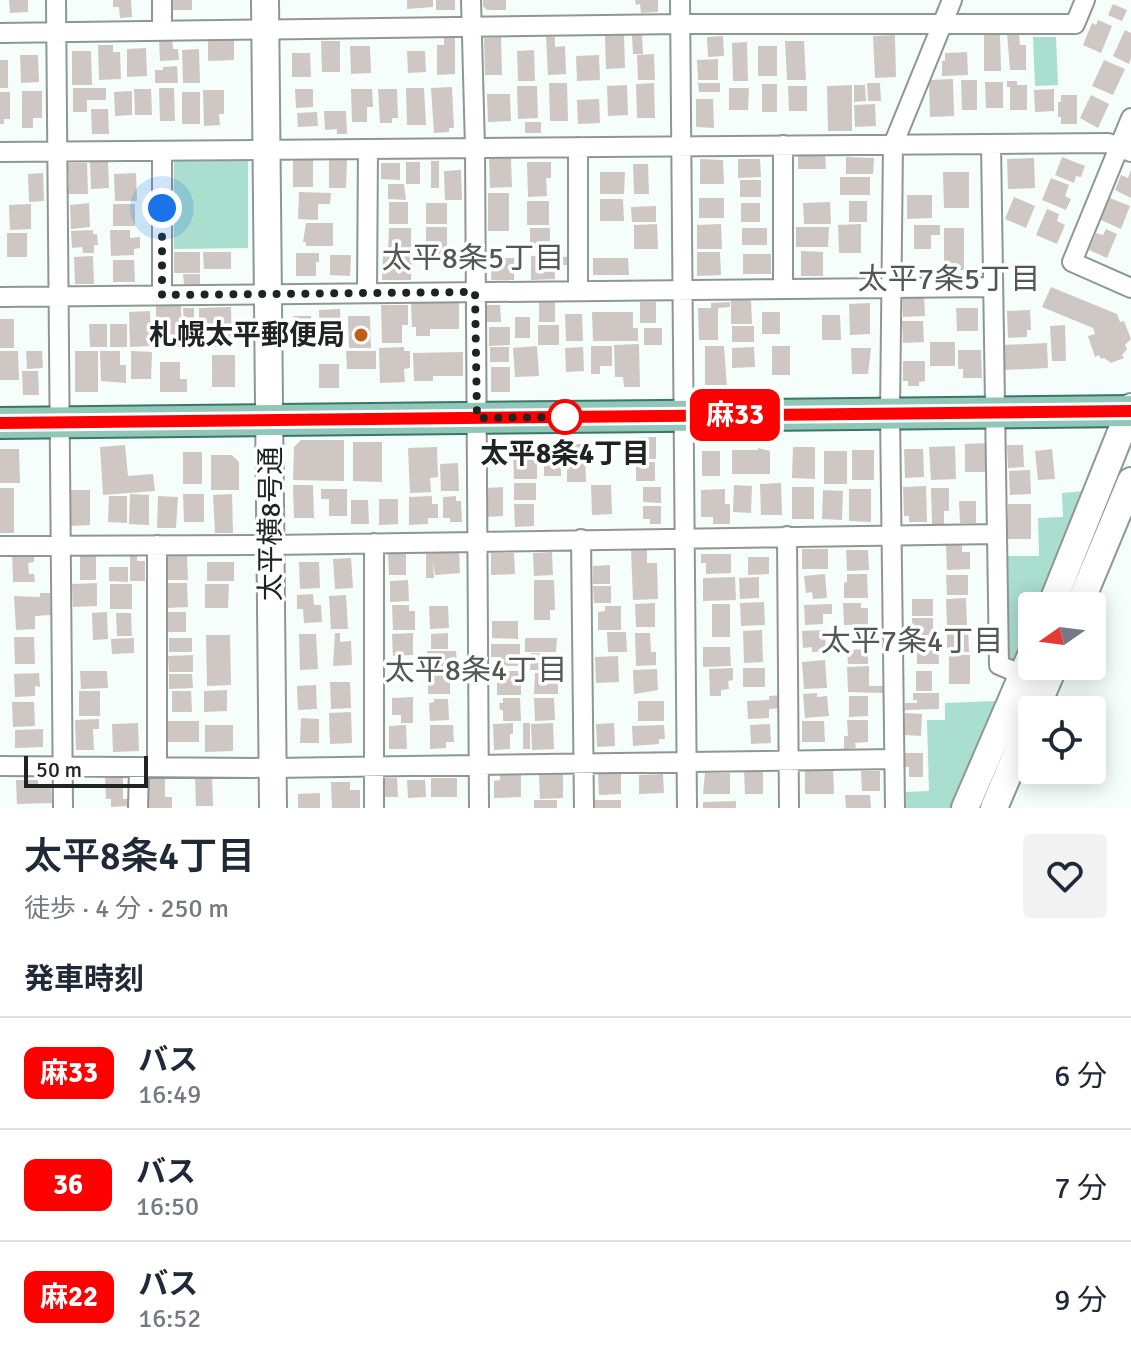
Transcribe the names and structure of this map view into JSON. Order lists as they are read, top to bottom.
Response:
{
  "streets": {
    "street": ["太平横8号通"]
  },
  "districts": [
    "太平8条5丁目",
    "太平7条5丁目",
    "太平7条4丁目",
    "太平8条4丁目"
  ],
  "places": ["札幌太平郵便局", "太平8条4丁目"],
  "lines": ["bus line 麻33"],
  "scale_bar": "50 m",
  "north": "left",
  "page": {
    "on_map": "麻33",
    "scale": "50 m",
    "heading": [
      ["太平8条4丁目", "徒歩 · 4 分 · 250 m"],
      "発車時刻"
    ],
    "list": [
      {
        "mark": "麻33",
        "name": "バス",
        "note": "16:49",
        "value": "6 分"
      },
      {
        "mark": "36",
        "name": "バス",
        "note": "16:50",
        "value": "7 分"
      },
      {
        "mark": "麻22",
        "name": "バス",
        "note": "16:52",
        "value": "9 分"
      }
    ]
  }
}
